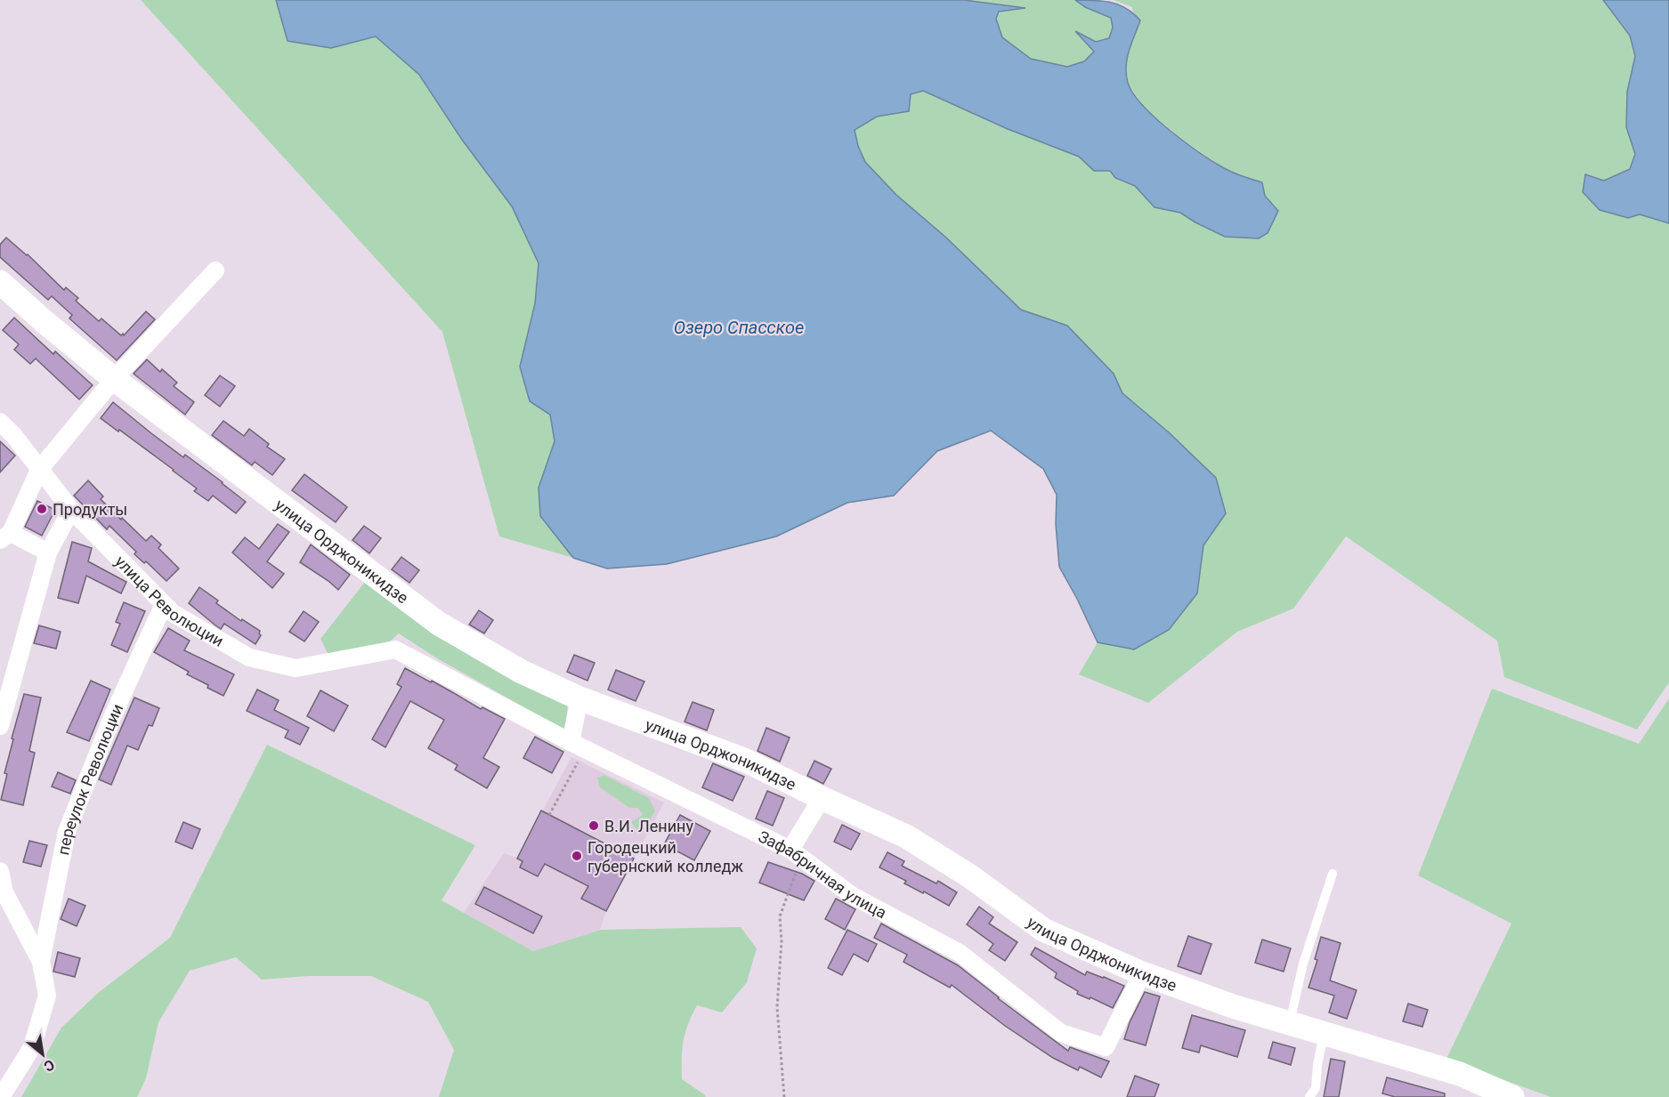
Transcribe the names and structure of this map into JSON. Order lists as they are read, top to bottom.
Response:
{
  "streets": {
    "street": [
      "улица Орджоникидзе",
      "улица Революции",
      "переулок Революции",
      "Зафабричная улица"
    ]
  },
  "crossings": [
    ["улица Орджоникидзе", "Зафабричная улица"],
    ["улица Революции", "переулок Революции"],
    ["улица Революции", "Зафабричная улица"]
  ],
  "water": ["Озеро Спасское"],
  "places": ["Продукты", "В.И. Ленину", "Городецкий губернский колледж"],
  "north": "bottom right"
}
